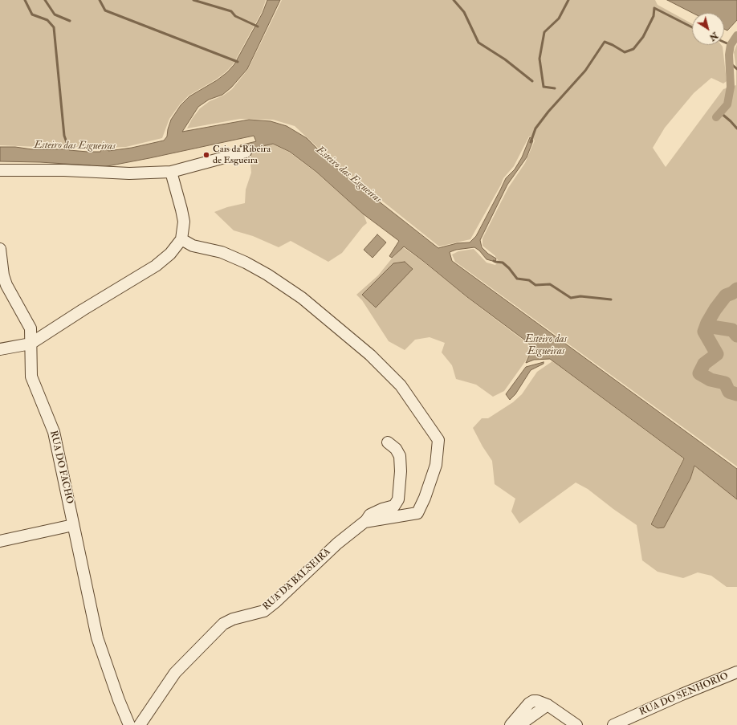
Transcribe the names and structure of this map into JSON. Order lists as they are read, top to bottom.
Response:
{
  "streets": {
    "street": ["RUA DO FACHO", "RUA DA BALSEIRA", "RUA DO SENHORIO"]
  },
  "water": ["Esteiro das Esgueiras"],
  "places": ["Cais da Ribeira de Esgueira"],
  "north": "bottom right"
}
